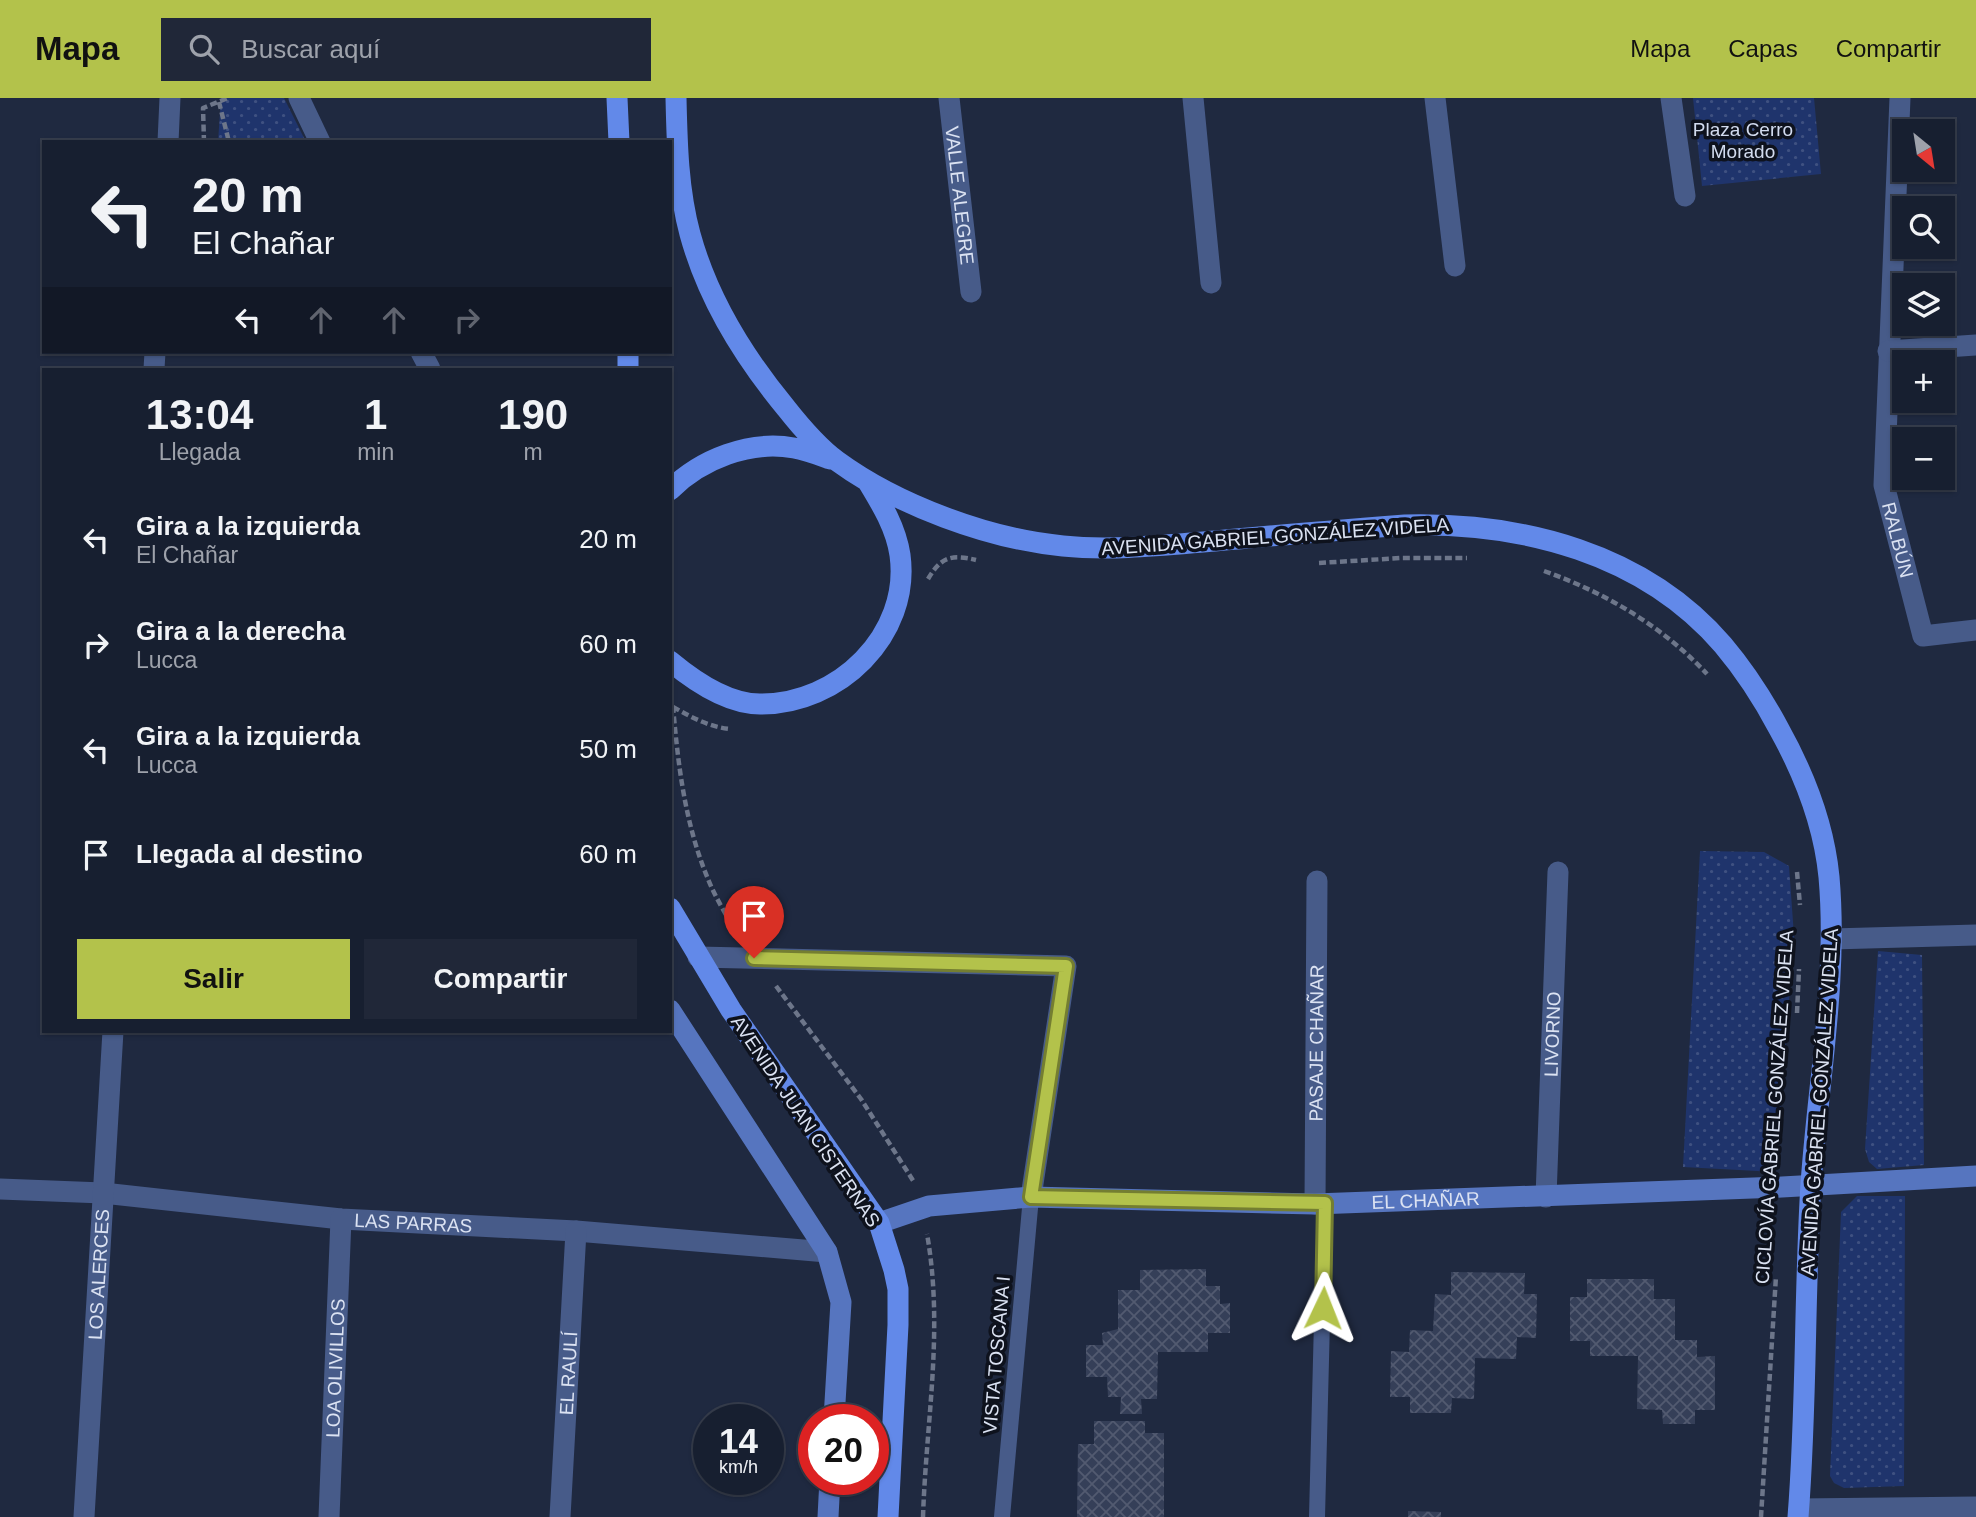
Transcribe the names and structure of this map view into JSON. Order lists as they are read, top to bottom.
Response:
{
  "streets": {
    "main road": ["AVENIDA GABRIEL GONZÁLEZ VIDELA", "AVENIDA JUAN CISTERNAS"],
    "street": [
      "VALLE ALEGRE",
      "RALBÚN",
      "LIVORNO",
      "PASAJE CHAÑAR",
      "EL CHAÑAR",
      "LAS PARRAS",
      "LOS ALERCES",
      "LOA OLIVILLOS",
      "EL RAULÍ"
    ],
    "lane": ["VISTA TOSCANA I"],
    "path": ["CICLOVÍA GABRIEL GONZÁLEZ VIDELA"]
  },
  "crossings": [
    ["AVENIDA GABRIEL GONZÁLEZ VIDELA", "EL CHAÑAR"],
    ["LIVORNO", "EL CHAÑAR"],
    ["PASAJE CHAÑAR", "EL CHAÑAR"],
    ["AVENIDA JUAN CISTERNAS", "EL CHAÑAR"],
    ["EL CHAÑAR", "VISTA TOSCANA I"],
    ["LAS PARRAS", "LOS ALERCES"],
    ["LAS PARRAS", "LOA OLIVILLOS"],
    ["LAS PARRAS", "EL RAULÍ"]
  ],
  "parks": ["Plaza Cerro Morado"],
  "north": "bottom right",
  "page": {
    "header": "Mapa",
    "search": "Buscar aquí",
    "nav": ["Mapa", "Capas", "Compartir"],
    "map_buttons": ["+", "−"],
    "turn": ["20 m", "El Chañar"],
    "eta": [
      "13:04",
      "Llegada",
      "1",
      "min",
      "190",
      "m"
    ],
    "list": [
      {
        "name": "Gira a la izquierda",
        "note": "El Chañar",
        "value": "20 m"
      },
      {
        "name": "Gira a la derecha",
        "note": "Lucca",
        "value": "60 m"
      },
      {
        "name": "Gira a la izquierda",
        "note": "Lucca",
        "value": "50 m"
      },
      {
        "name": "Llegada al destino",
        "value": "60 m"
      }
    ],
    "buttons": ["Salir", "Compartir"],
    "speed": "14 km/h",
    "limit": "20"
  }
}
